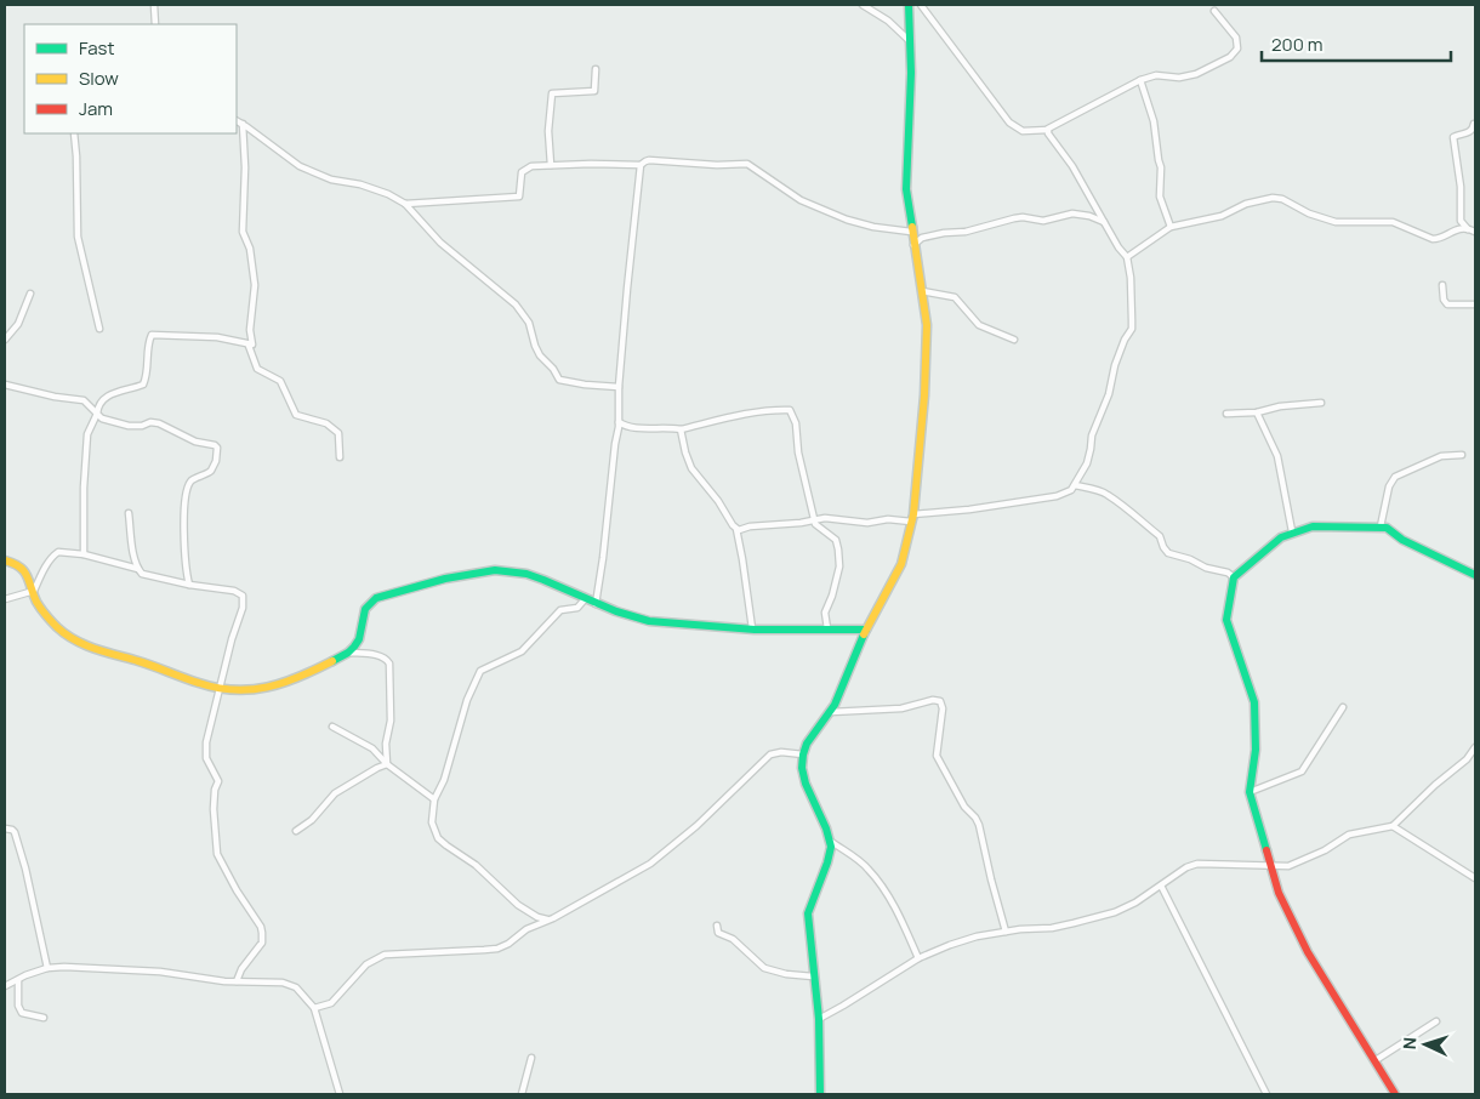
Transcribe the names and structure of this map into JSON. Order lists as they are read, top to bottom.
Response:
{
  "legend": ["Fast", "Slow", "Jam"],
  "scale_bar": "200 m",
  "north": "left"
}
